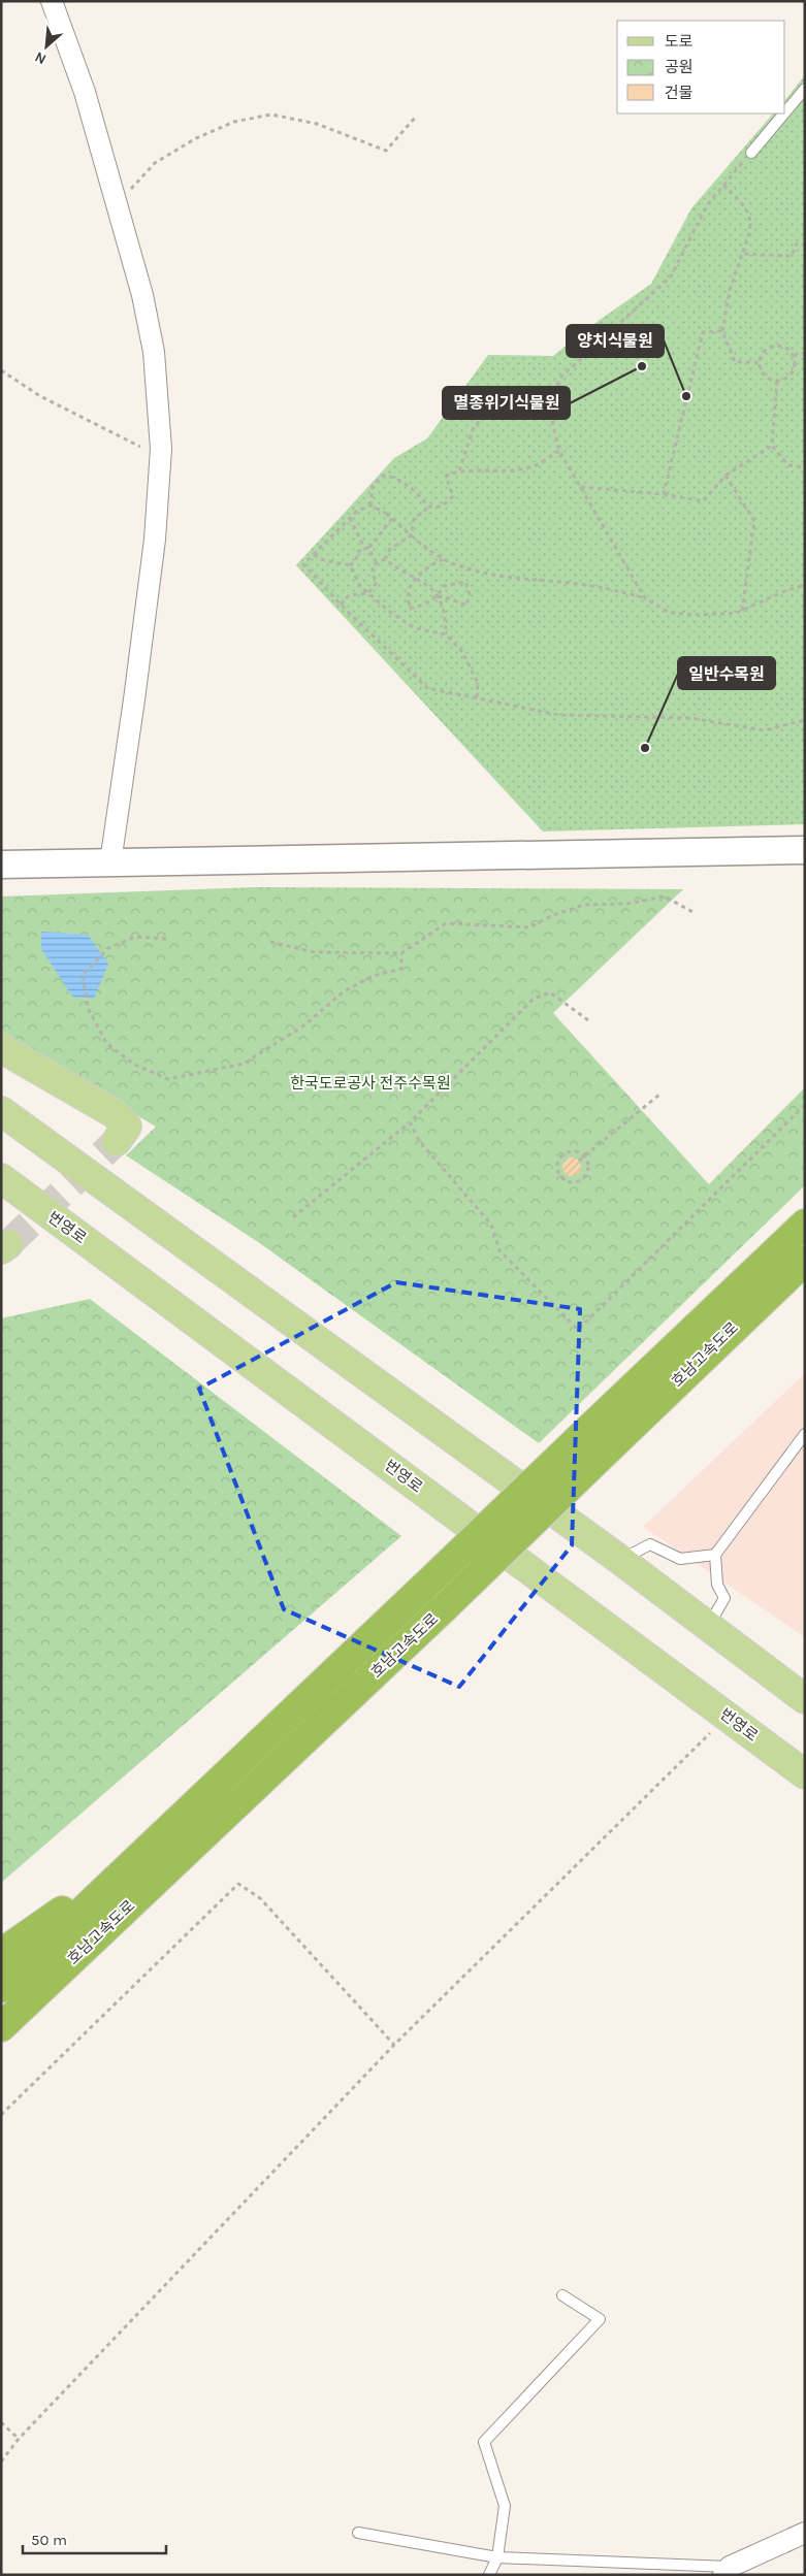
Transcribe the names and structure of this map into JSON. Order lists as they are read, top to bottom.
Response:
{
  "streets": {
    "highway": ["호남고속도로"],
    "main road": ["번영로"]
  },
  "parks": ["한국도로공사 전주수목원"],
  "places": ["멸종위기식물원", "양치식물원", "일반수목원"],
  "legend": ["도로", "공원", "건물"],
  "scale_bar": "50 m",
  "north": "bottom left"
}
